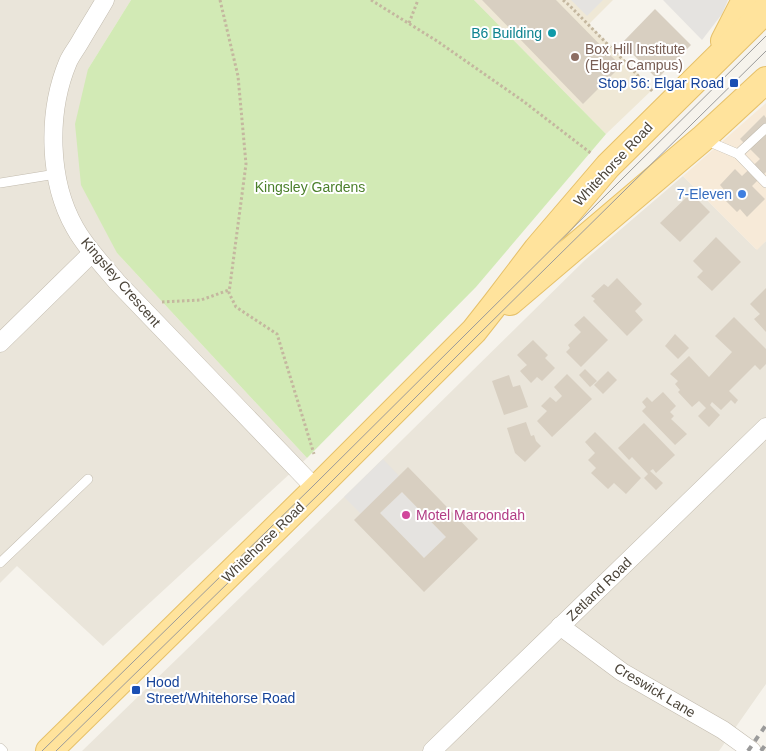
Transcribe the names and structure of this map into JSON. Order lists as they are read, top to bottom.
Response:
{
  "streets": {
    "main road": ["Whitehorse Road"],
    "street": ["Kingsley Crescent", "Zetland Road", "Creswick Lane"]
  },
  "crossings": [
    ["Whitehorse Road", "Kingsley Crescent"],
    ["Zetland Road", "Creswick Lane"]
  ],
  "parks": ["Kingsley Gardens"],
  "places": {
    "other": [
      "B6 Building",
      "Box Hill Institute (Elgar Campus)",
      "7-Eleven",
      "Motel Maroondah"
    ],
    "transit": ["Stop 56: Elgar Road", "Hood Street/Whitehorse Road"]
  }
}
